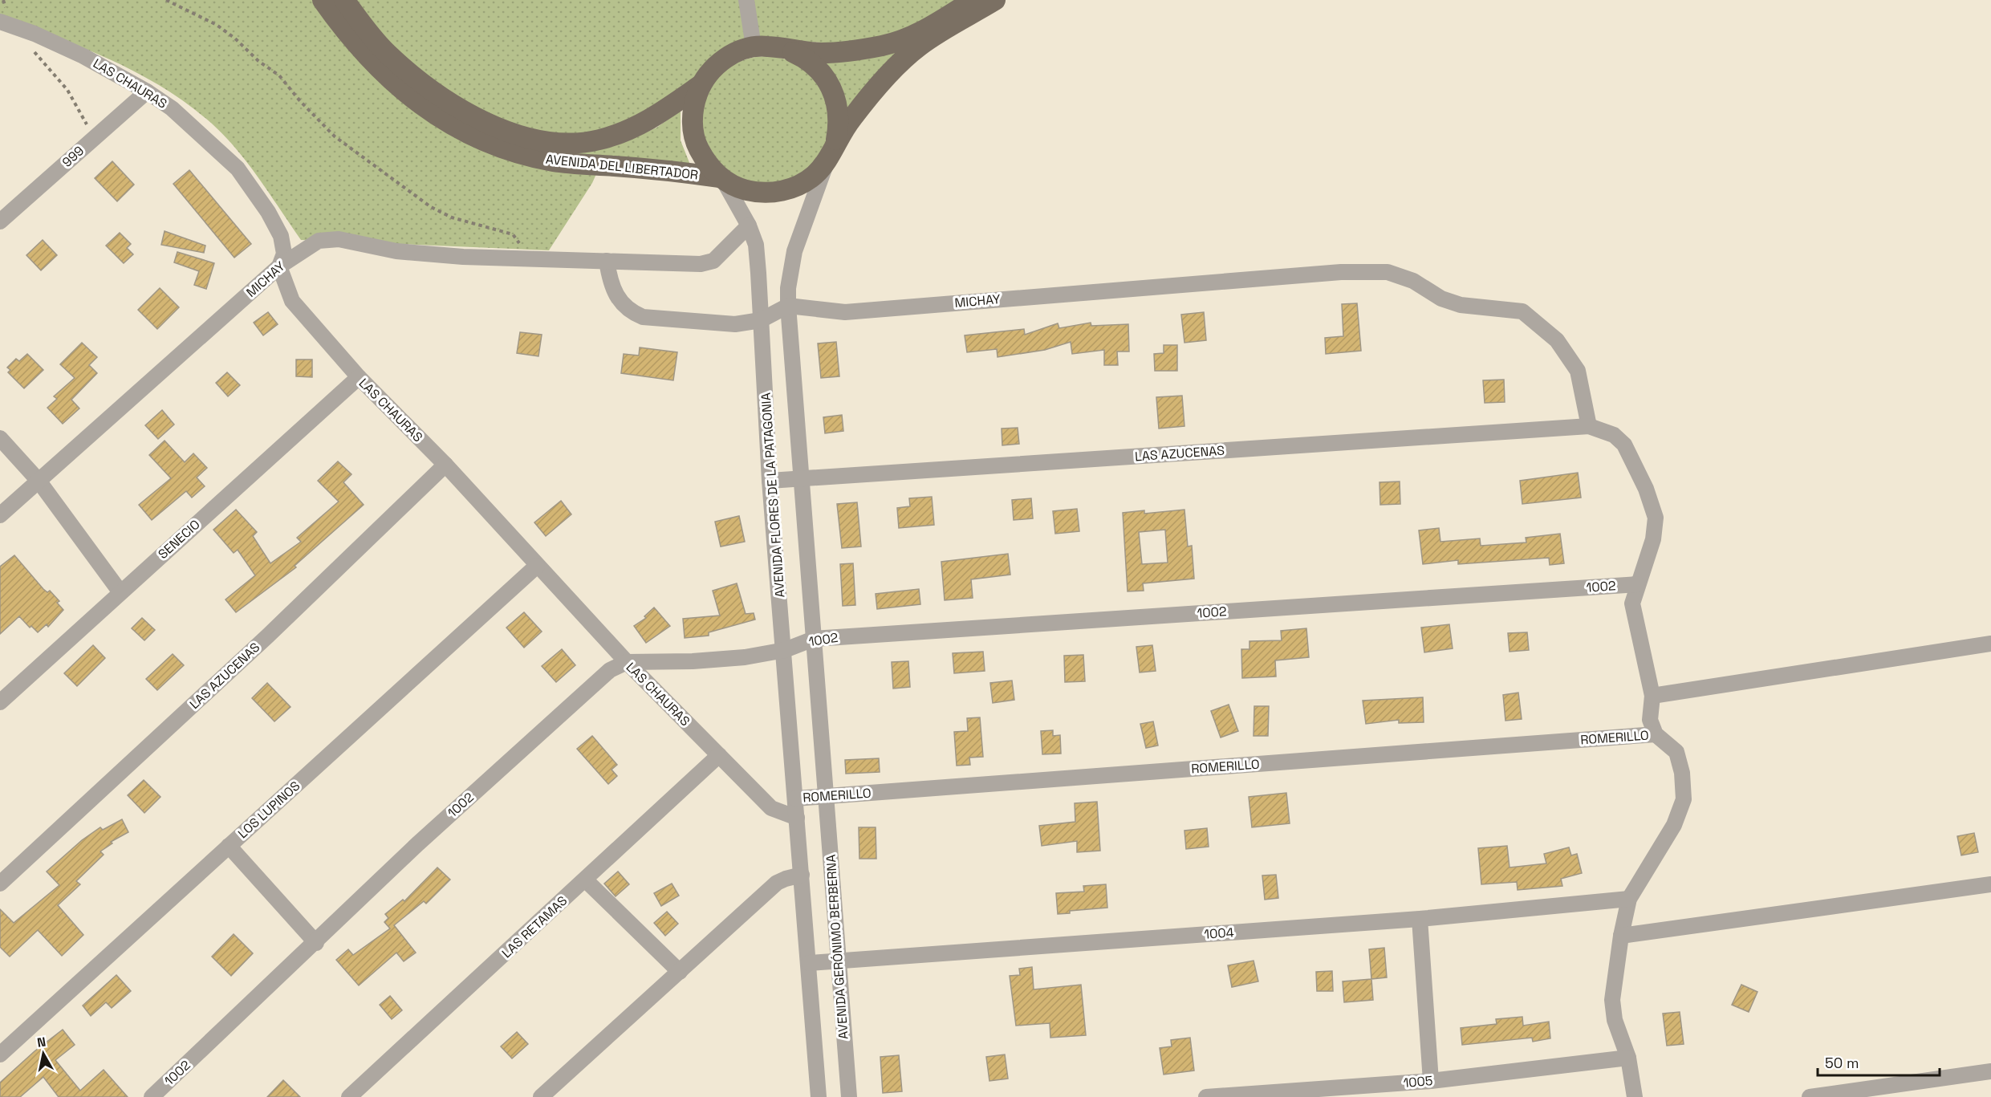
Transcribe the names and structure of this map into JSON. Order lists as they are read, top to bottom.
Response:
{
  "streets": {
    "main road": ["AVENIDA DEL LIBERTADOR"],
    "street": [
      "LAS CHAURAS",
      "999",
      "MICHAY",
      "LAS AZUCENAS",
      "AVENIDA FLORES DE LA PATAGONIA",
      "SENECIO",
      "1002",
      "ROMERILLO",
      "LOS LUPINOS",
      "LAS RETAMAS",
      "1004",
      "AVENIDA GERÓNIMO BERBERNA",
      "1005"
    ]
  },
  "crossings": [
    ["LAS CHAURAS", "999"],
    ["LAS CHAURAS", "MICHAY"],
    ["LAS CHAURAS", "LAS AZUCENAS"],
    ["LAS CHAURAS", "AVENIDA FLORES DE LA PATAGONIA"],
    ["LAS CHAURAS", "SENECIO"],
    ["LAS CHAURAS", "1002"],
    ["LAS CHAURAS", "LOS LUPINOS"],
    ["LAS CHAURAS", "LAS RETAMAS"],
    ["AVENIDA DEL LIBERTADOR", "AVENIDA FLORES DE LA PATAGONIA"],
    ["MICHAY", "LAS AZUCENAS"],
    ["MICHAY", "AVENIDA FLORES DE LA PATAGONIA"],
    ["LAS AZUCENAS", "AVENIDA FLORES DE LA PATAGONIA"],
    ["AVENIDA FLORES DE LA PATAGONIA", "1002"],
    ["AVENIDA FLORES DE LA PATAGONIA", "ROMERILLO"],
    ["ROMERILLO", "AVENIDA GERÓNIMO BERBERNA"],
    ["1004", "AVENIDA GERÓNIMO BERBERNA"]
  ],
  "scale_bar": "50 m",
  "north": "top"
}
